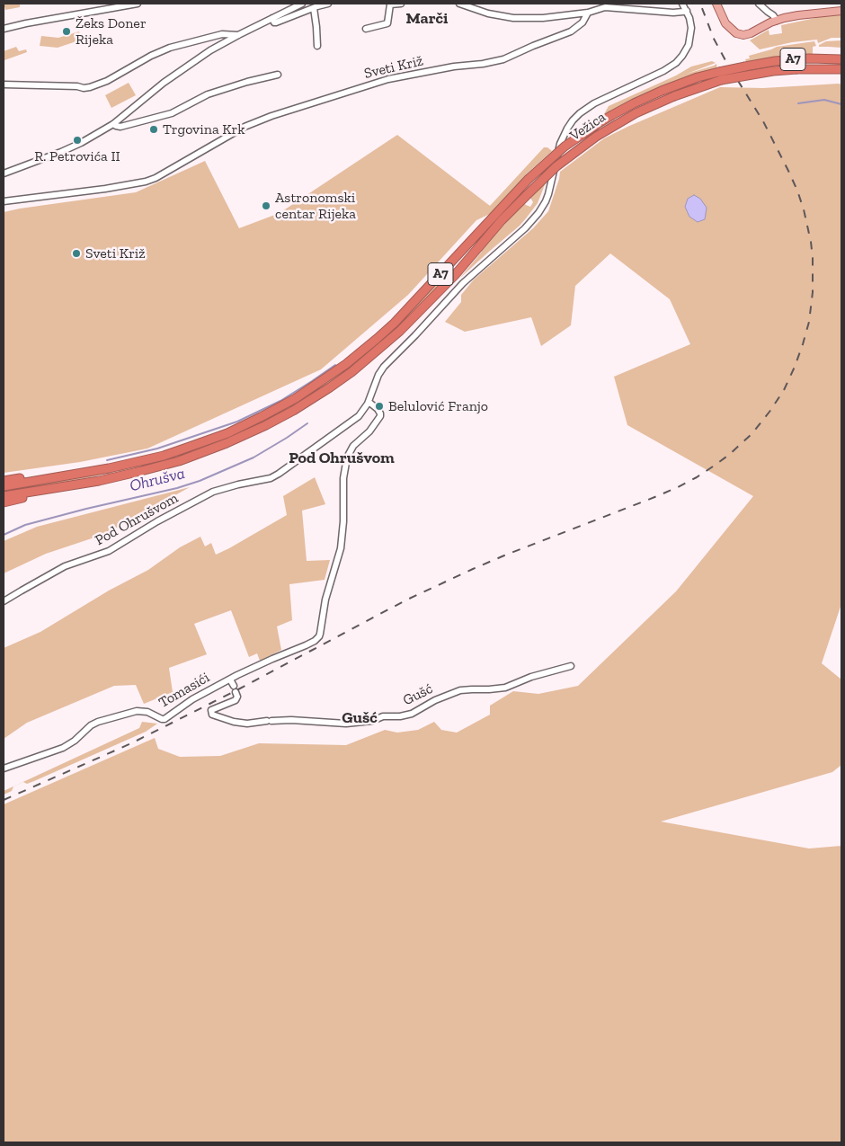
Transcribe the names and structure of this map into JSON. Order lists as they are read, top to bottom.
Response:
{
  "streets": {
    "highway": ["A7", "Vežica"],
    "street": [
      "Sveti Križ",
      "Pod Ohrušvom",
      "Tomasići",
      "Gušć"
    ]
  },
  "crossings": [
    ["A7", "Vežica"],
    ["Tomasići", "Gušć"]
  ],
  "districts": ["Marči", "Pod Ohrušvom", "Gušć"],
  "water": ["Ohrušva"],
  "places": [
    "Žeks Doner Rijeka",
    "Trgovina Krk",
    "R. Petrovića II",
    "Astronomski centar Rijeka",
    "Sveti Križ",
    "Belulović Franjo"
  ]
}
